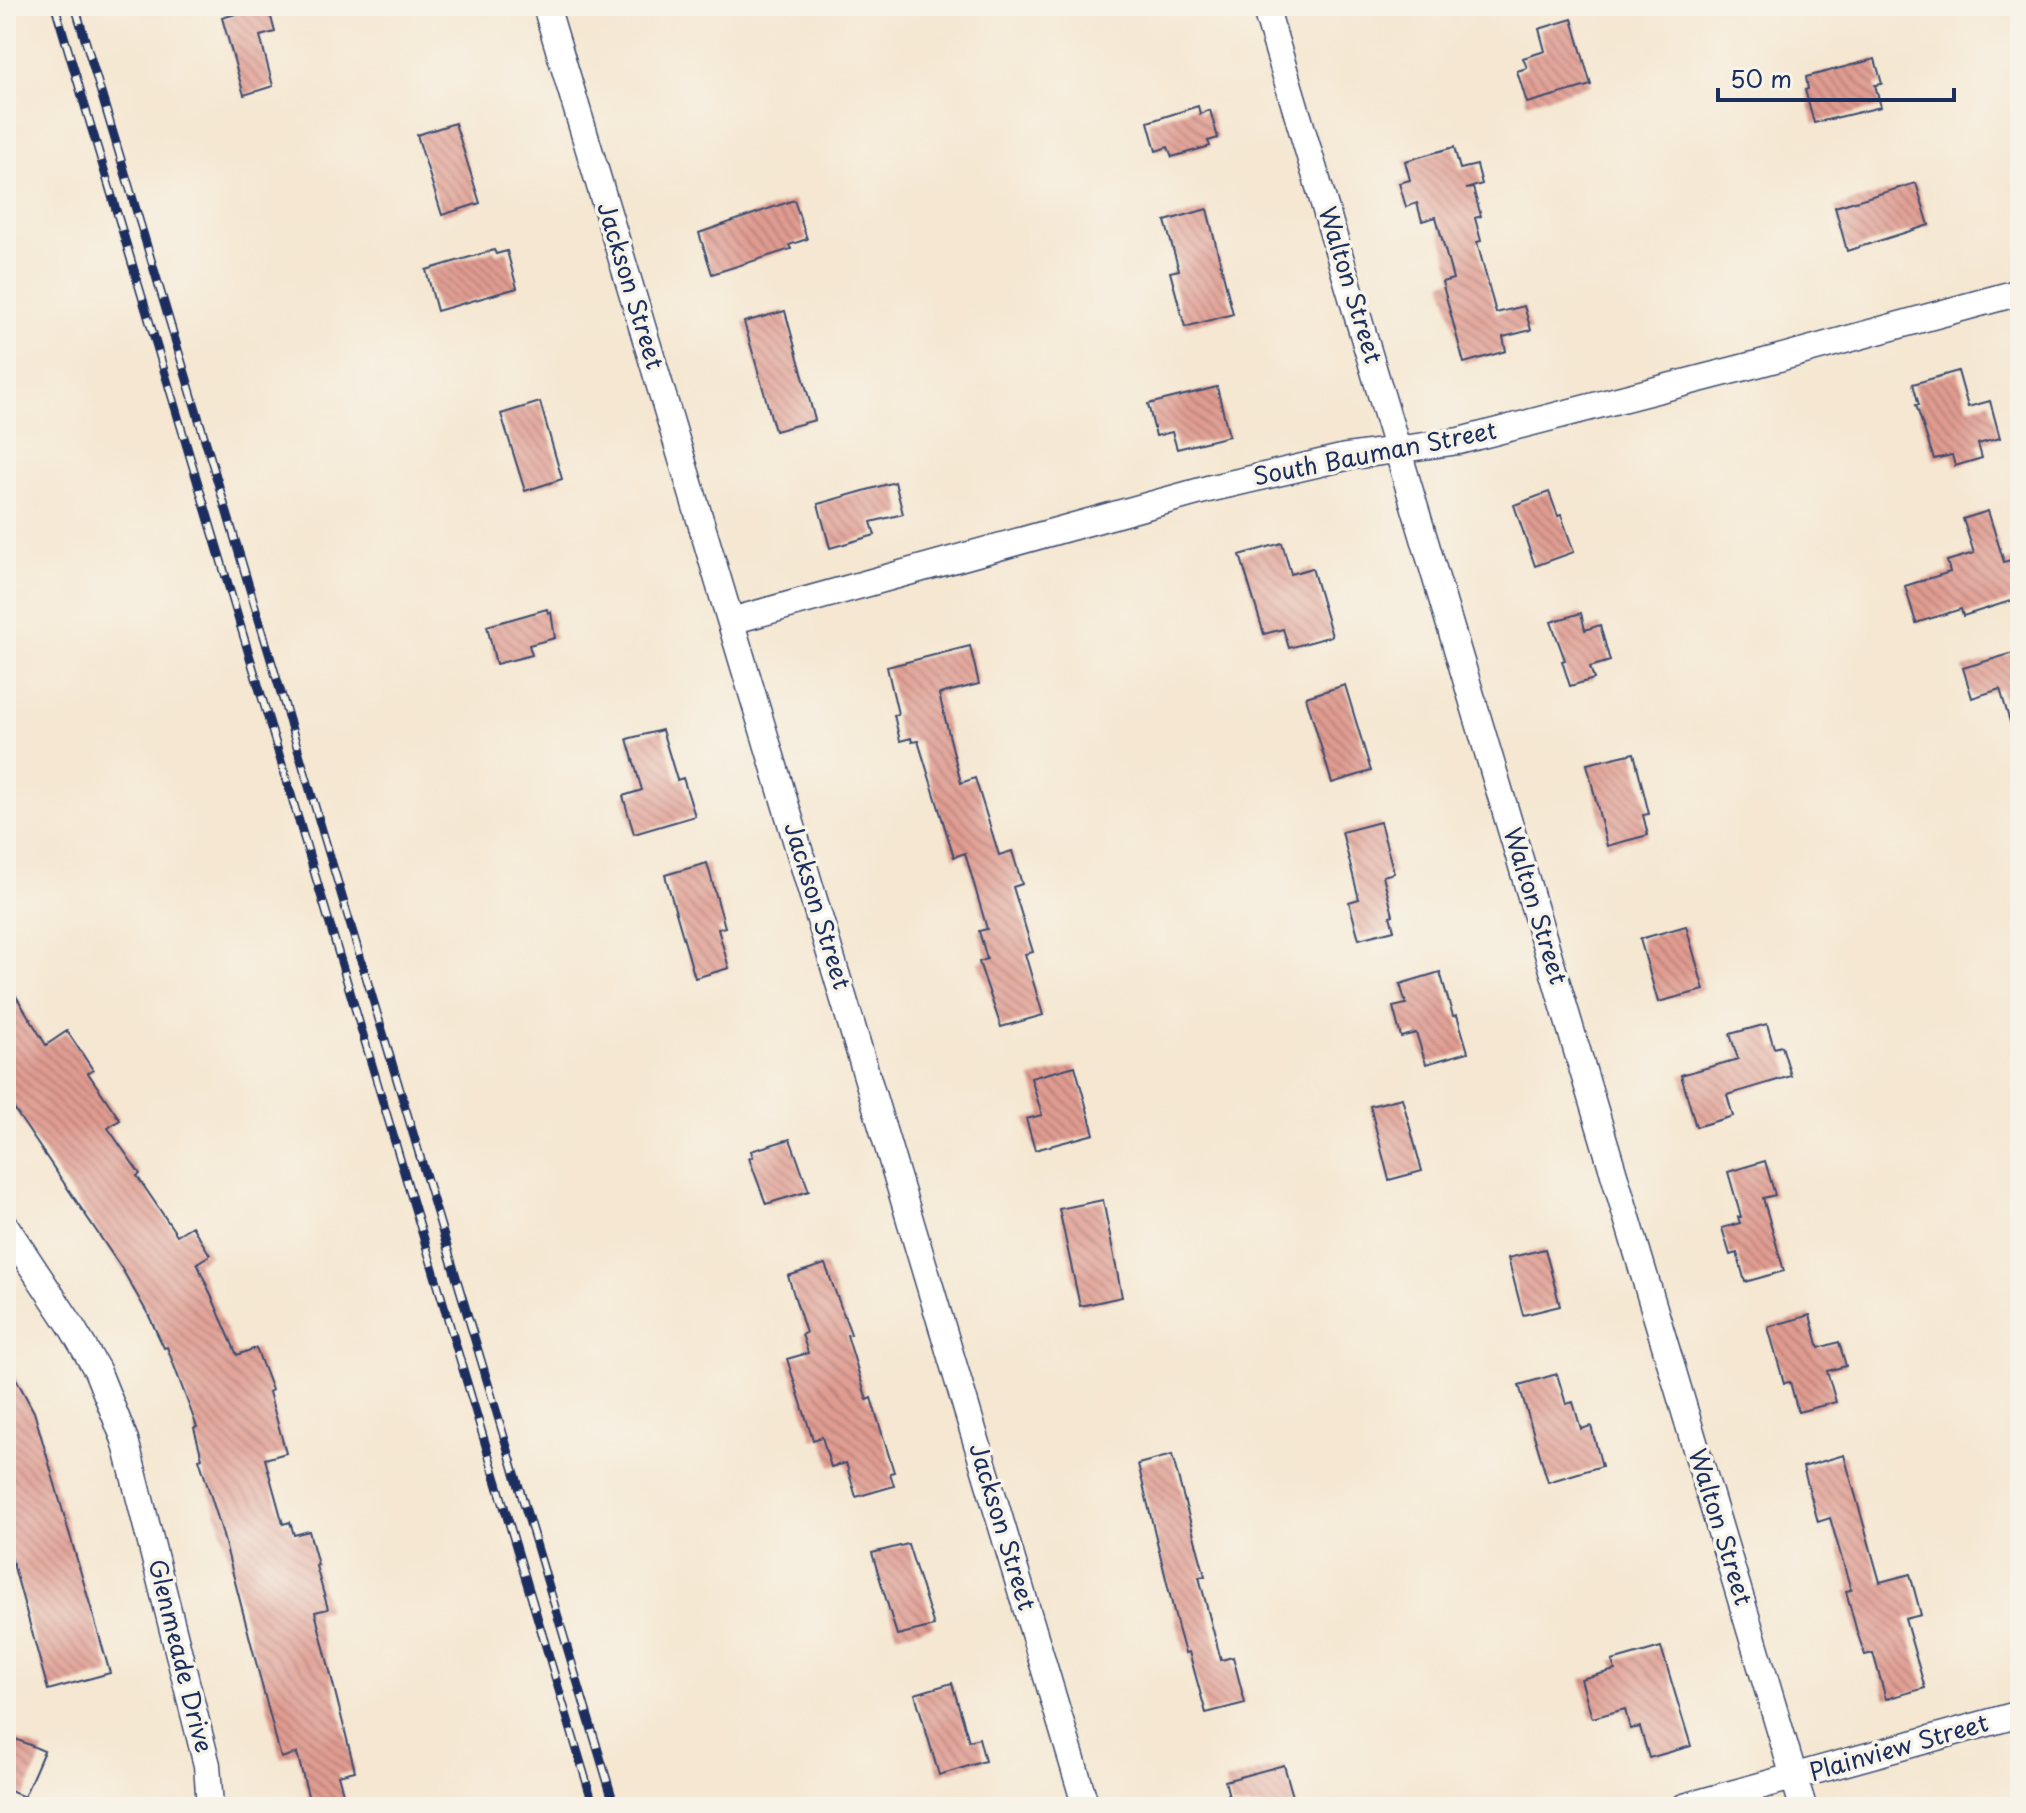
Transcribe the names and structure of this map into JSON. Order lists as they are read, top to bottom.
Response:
{
  "streets": {
    "street": [
      "Walton Street",
      "Jackson Street",
      "South Bauman Street",
      "Glenmeade Drive",
      "Plainview Street"
    ]
  },
  "crossings": [
    ["Walton Street", "South Bauman Street"],
    ["Walton Street", "Plainview Street"],
    ["Jackson Street", "South Bauman Street"]
  ],
  "scale_bar": "50 m"
}
